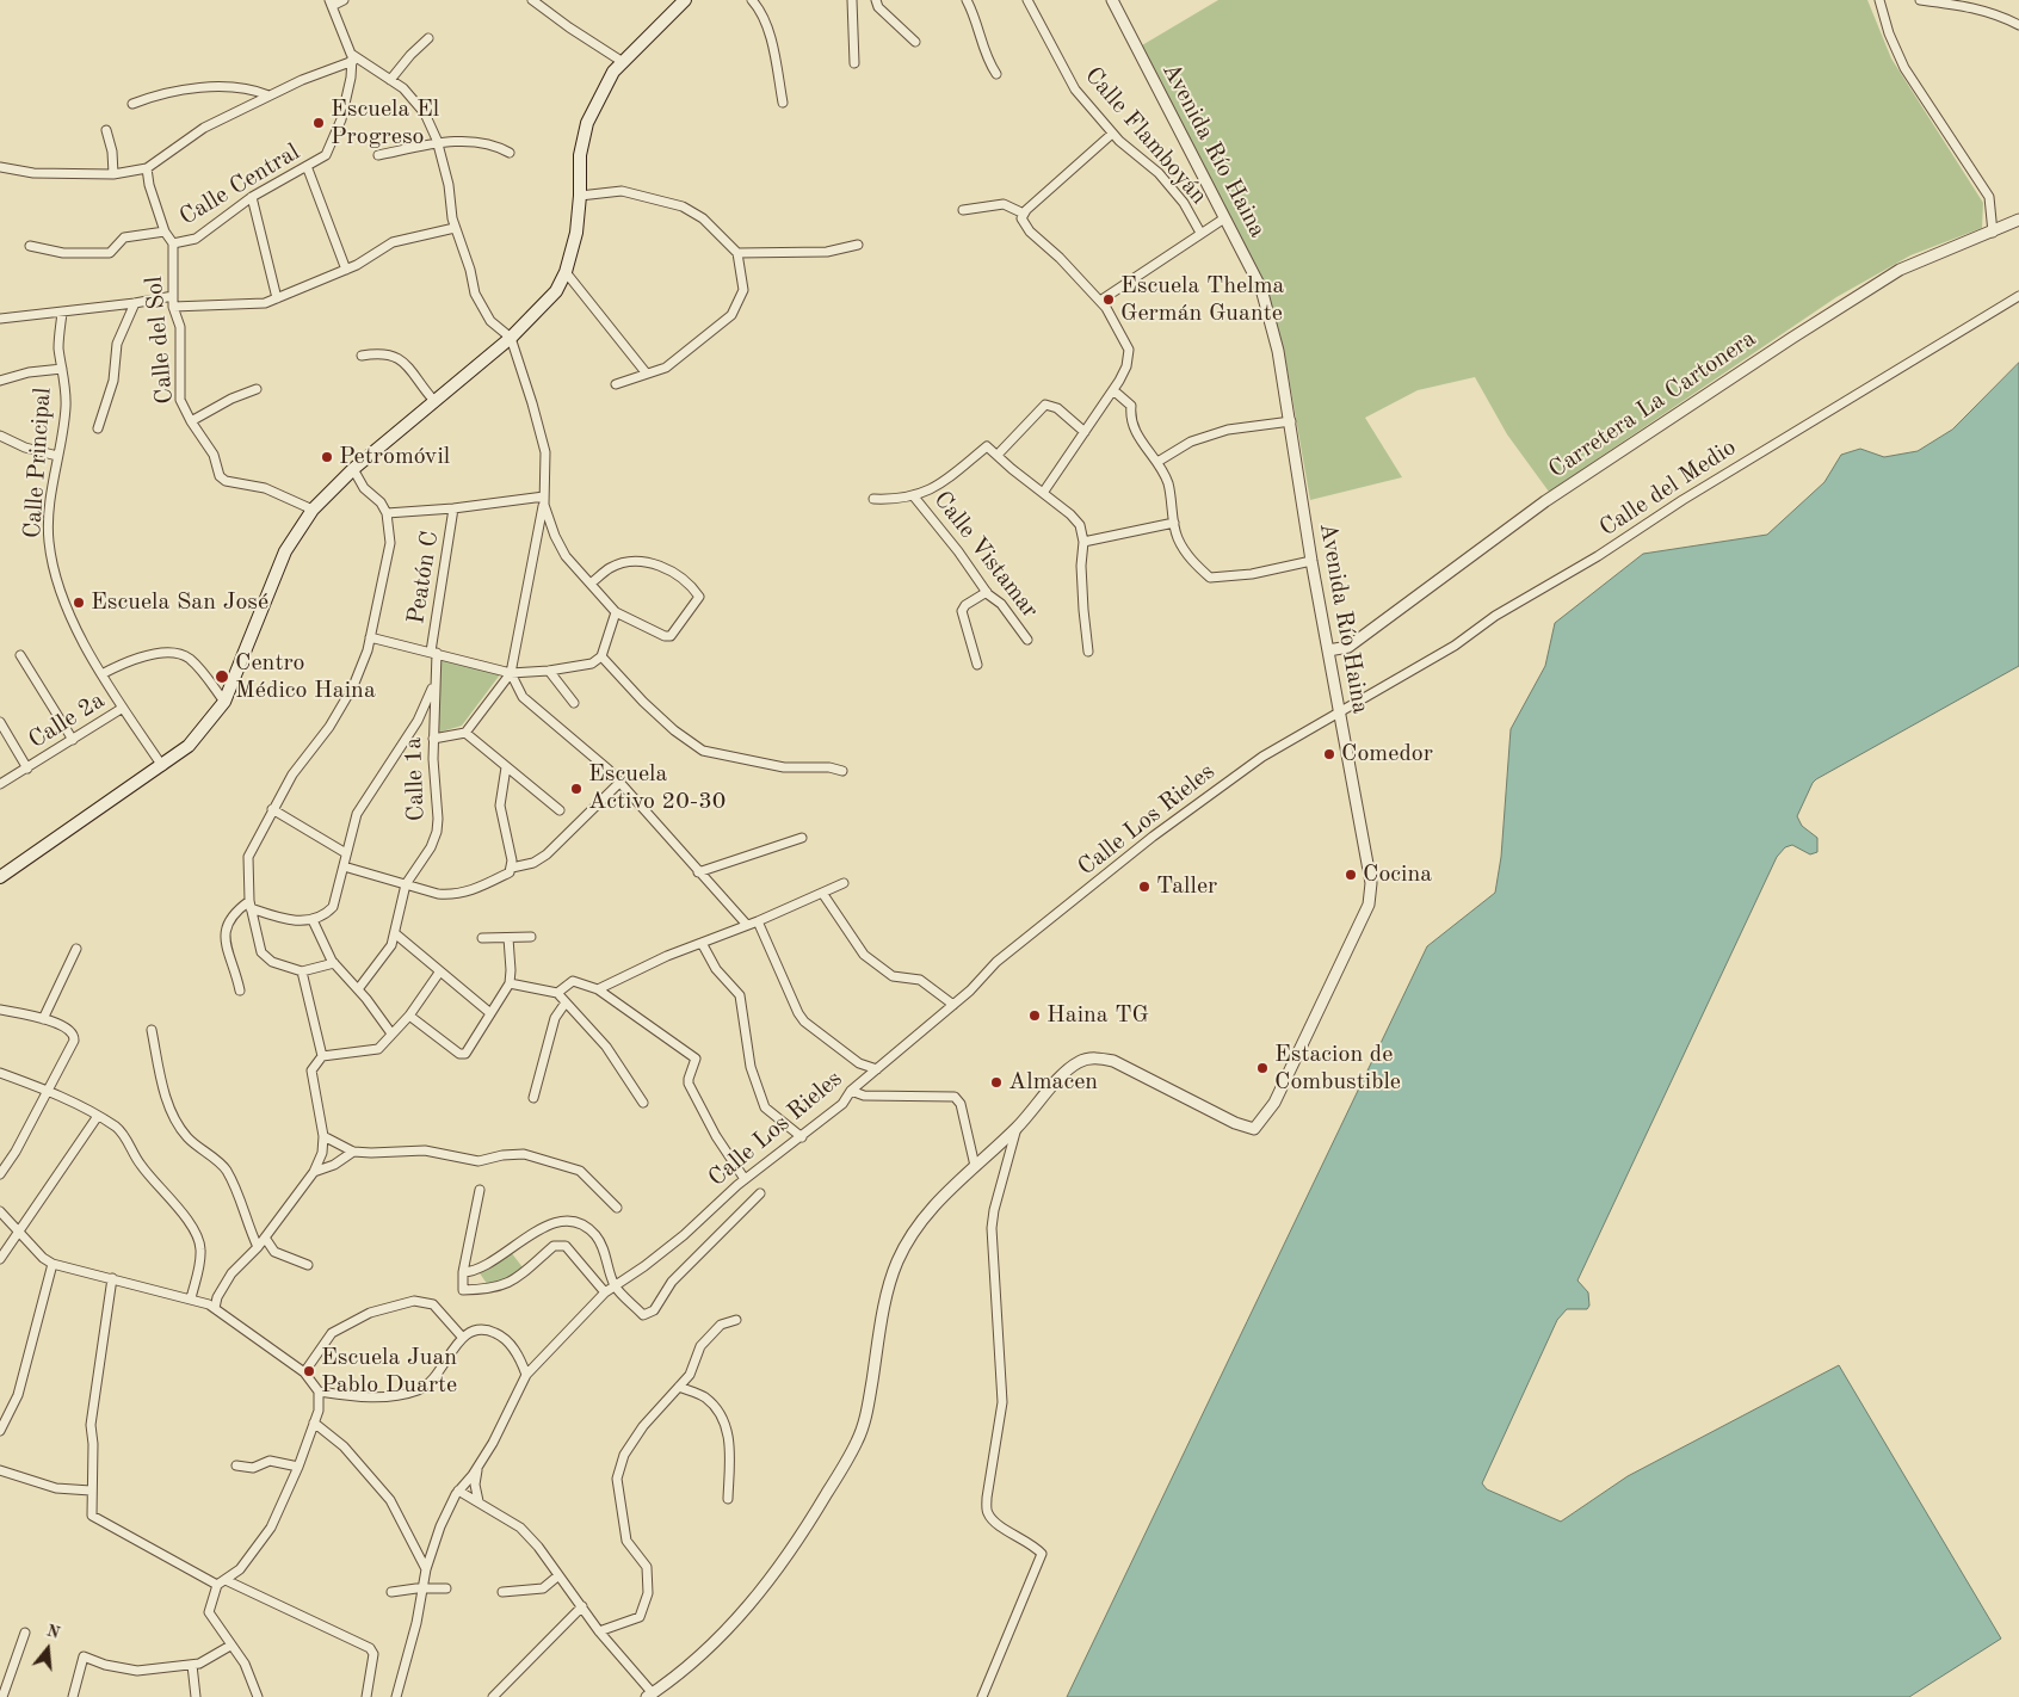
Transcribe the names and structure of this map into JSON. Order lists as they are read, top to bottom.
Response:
{
  "streets": {
    "street": [
      "Calle Flamboyán",
      "Avenida Río Haina",
      "Calle Central",
      "Calle del Sol",
      "Carretera La Cartonera",
      "Calle Principal",
      "Calle del Medio",
      "Calle Vistamar",
      "Peatón C",
      "Calle 2a",
      "Calle 1a",
      "Calle Los Rieles"
    ]
  },
  "crossings": [
    ["Avenida Río Haina", "Carretera La Cartonera"],
    ["Avenida Río Haina", "Calle del Medio"],
    ["Avenida Río Haina", "Calle Los Rieles"],
    ["Calle Central", "Calle del Sol"],
    ["Calle Principal", "Calle 2a"],
    ["Calle del Medio", "Calle Los Rieles"],
    ["Peatón C", "Calle 1a"]
  ],
  "places": [
    "Escuela El Progreso",
    "Escuela Thelma Germán Guante",
    "Petromóvil",
    "Escuela San José",
    "Centro Médico Haina",
    "Comedor",
    "Escuela Activo 20-30",
    "Cocina",
    "Taller",
    "Haina TG",
    "Estacion de Combustible",
    "Almacen",
    "Escuela Juan Pablo Duarte"
  ],
  "north": "top"
}
